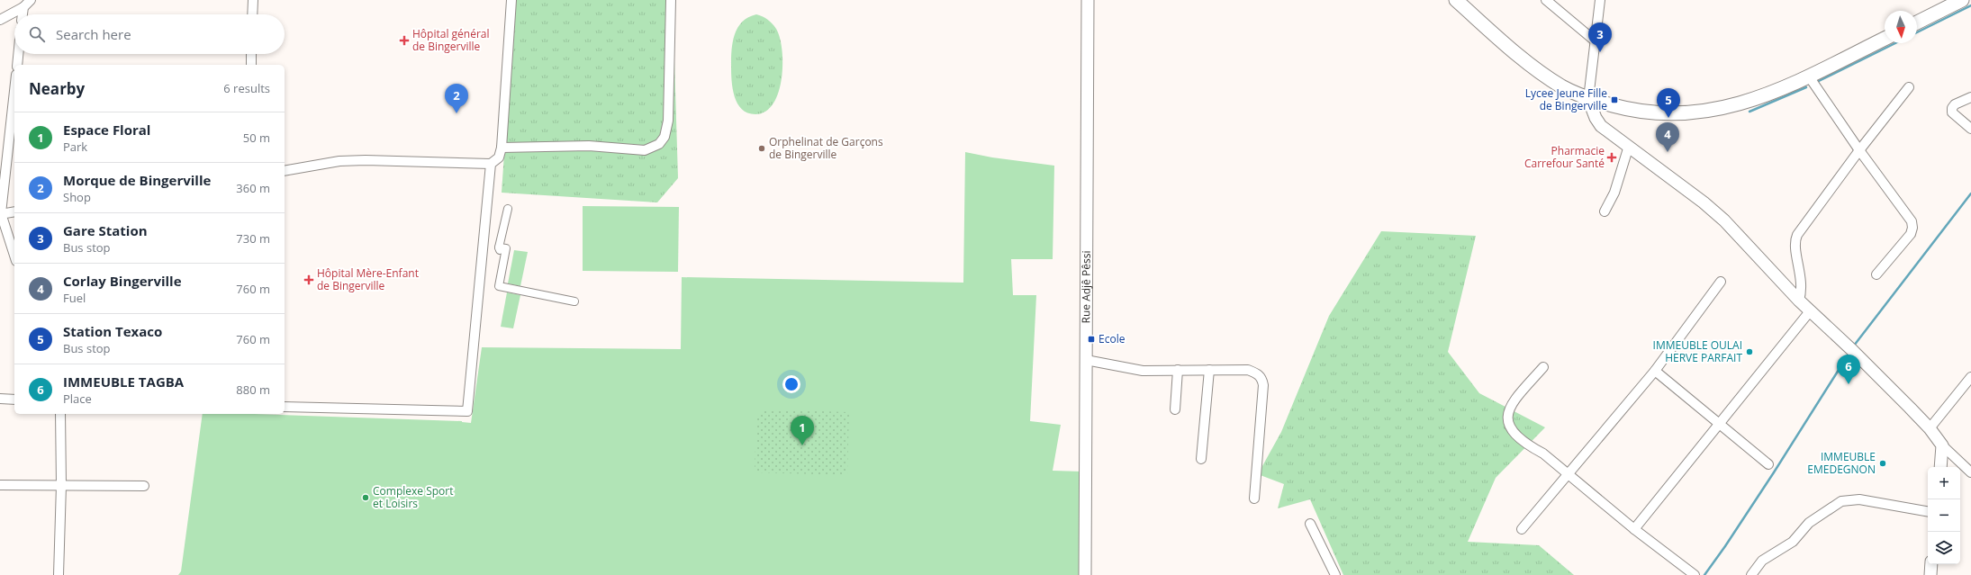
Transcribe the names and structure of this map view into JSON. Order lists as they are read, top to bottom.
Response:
{
  "streets": {
    "street": ["Rue Adjê Pêssi"]
  },
  "places": {
    "health": ["Hôpital général de Bingerville", "Pharmacie Carrefour Santé", "Hôpital Mère-Enfant de Bingerville"],
    "transit": ["Lycee Jeune Fille de Bingerville", "Ecole"],
    "other": [
      "Orphelinat de Garçons de Bingerville",
      "IMMEUBLE OULAI HERVE PARFAIT",
      "IMMEUBLE EMEDEGNON",
      "Complexe Sport et Loisirs"
    ]
  },
  "north": "bottom",
  "page": {
    "search": "Search here",
    "pins": [
      "3",
      "2",
      "5",
      "4",
      "6",
      "1"
    ],
    "heading": ["Nearby", "6 results"],
    "list": [
      {
        "mark": "1",
        "name": "Espace Floral",
        "note": "Park",
        "value": "50 m"
      },
      {
        "mark": "2",
        "name": "Morque de Bingerville",
        "note": "Shop",
        "value": "360 m"
      },
      {
        "mark": "3",
        "name": "Gare Station",
        "note": "Bus stop",
        "value": "730 m"
      },
      {
        "mark": "4",
        "name": "Corlay Bingerville",
        "note": "Fuel",
        "value": "760 m"
      },
      {
        "mark": "5",
        "name": "Station Texaco",
        "note": "Bus stop",
        "value": "760 m"
      },
      {
        "mark": "6",
        "name": "IMMEUBLE TAGBA",
        "note": "Place",
        "value": "880 m"
      }
    ],
    "map_buttons": ["+", "−"]
  }
}
